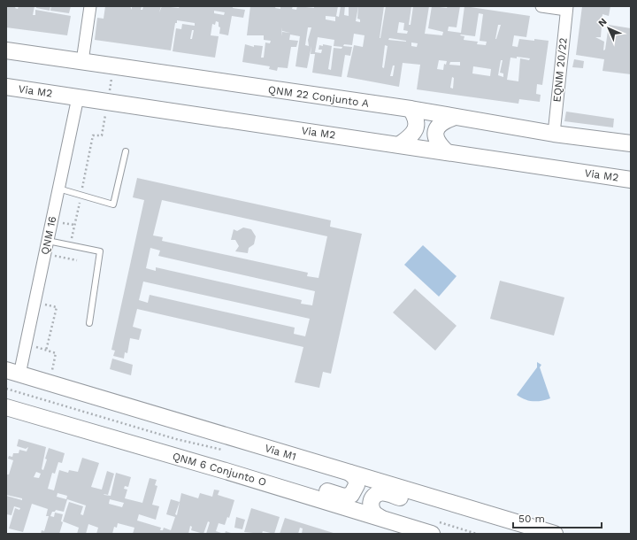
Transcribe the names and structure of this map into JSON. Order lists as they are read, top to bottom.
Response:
{
  "streets": {
    "main road": [
      "Via M2",
      "QNM 22 Conjunto A",
      "Via M1",
      "QNM 6 Conjunto O"
    ],
    "street": ["EQNM 20/22", "QNM 16"]
  },
  "crossings": [
    ["EQNM 20/22", "QNM 22 Conjunto A"],
    ["Via M2", "QNM 16"],
    ["QNM 16", "Via M1"]
  ],
  "scale_bar": "50 m",
  "north": "top left"
}
